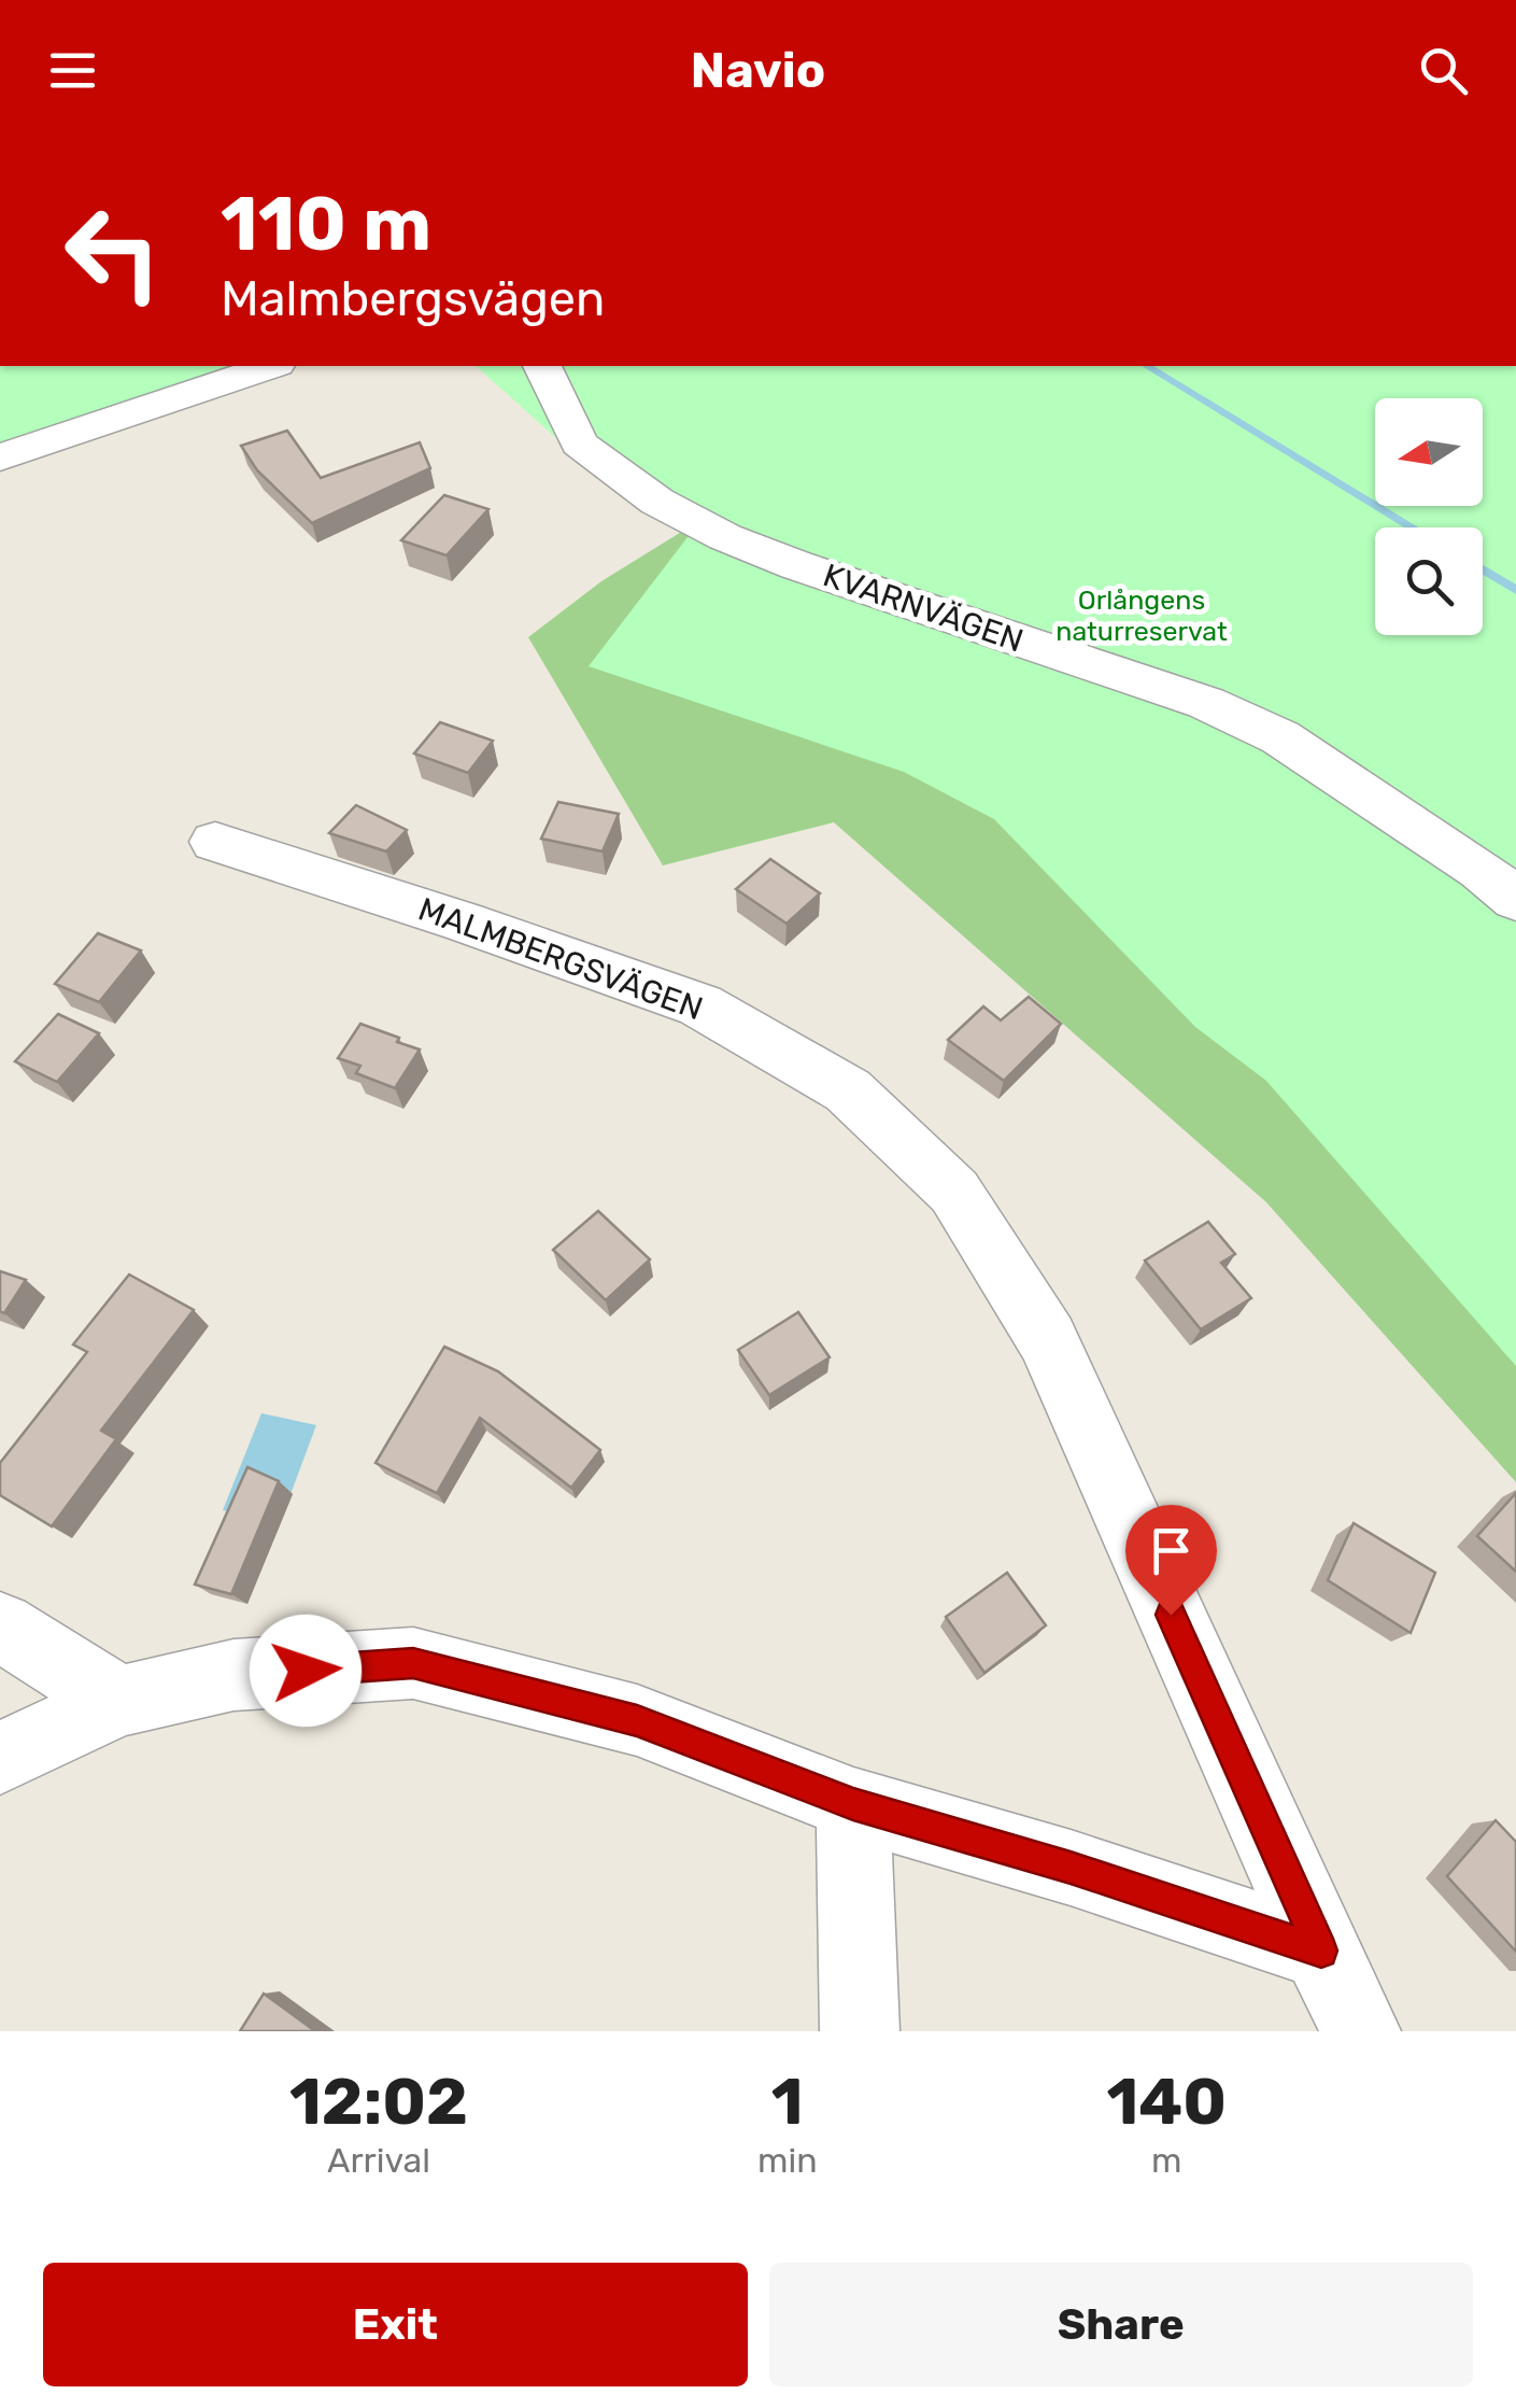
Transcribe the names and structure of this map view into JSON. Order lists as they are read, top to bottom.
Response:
{
  "streets": {
    "street": ["KVARNVÄGEN", "MALMBERGSVÄGEN"]
  },
  "parks": ["Orlångens naturreservat"],
  "north": "left",
  "page": {
    "header": "Navio",
    "turn": ["110 m", "Malmbergsvägen"],
    "eta": [
      "12:02",
      "Arrival",
      "1",
      "min",
      "140",
      "m"
    ],
    "buttons": ["Exit", "Share"]
  }
}
